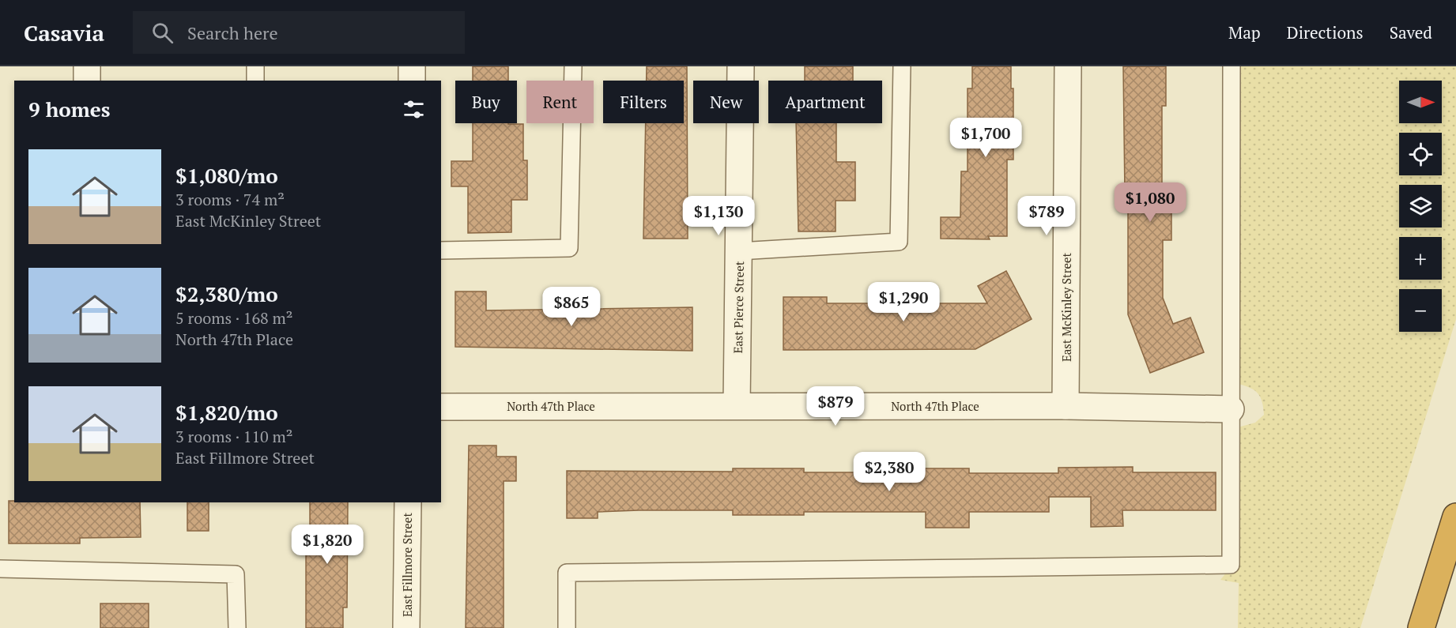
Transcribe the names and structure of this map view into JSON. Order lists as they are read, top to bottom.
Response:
{
  "streets": {
    "street": [
      "East Pierce Street",
      "East McKinley Street",
      "North 47th Place",
      "East Fillmore Street"
    ]
  },
  "crossings": [
    ["East Pierce Street", "North 47th Place"],
    ["East McKinley Street", "North 47th Place"]
  ],
  "north": "right",
  "page": {
    "header": "Casavia",
    "search": "Search here",
    "nav": ["Map", "Directions", "Saved"],
    "map_buttons": ["+", "−"],
    "chip": [
      "Buy",
      "Rent",
      "Filters",
      "New",
      "Apartment"
    ],
    "heading": "9 homes",
    "price": [
      "$1,700",
      "$1,080",
      "$1,130",
      "$789",
      "$1,290",
      "$865",
      "$879",
      "$2,380",
      "$1,820"
    ],
    "list": [
      {
        "name": "$1,080/mo",
        "note": "3 rooms · 74 m² · East McKinley Street"
      },
      {
        "name": "$2,380/mo",
        "note": "5 rooms · 168 m² · North 47th Place"
      },
      {
        "name": "$1,820/mo",
        "note": "3 rooms · 110 m² · East Fillmore Street"
      }
    ]
  }
}
